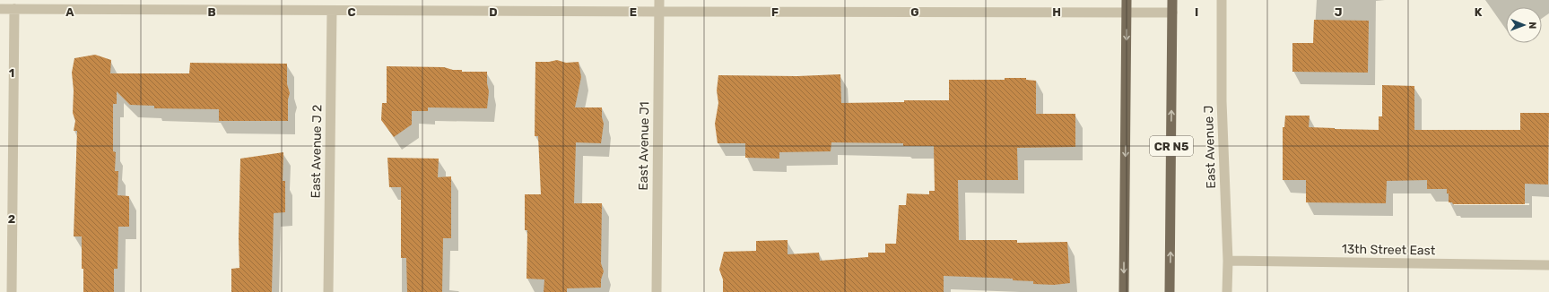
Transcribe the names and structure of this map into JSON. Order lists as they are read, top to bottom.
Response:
{
  "streets": {
    "main road": ["CR N5"],
    "street": [
      "East Avenue J1",
      "East Avenue J",
      "East Avenue J 2",
      "13th Street East"
    ]
  },
  "crossings": [
    ["East Avenue J", "13th Street East"]
  ],
  "north": "right",
  "grid": {
    "columns": [
      "A",
      "B",
      "C",
      "D",
      "E",
      "F",
      "G",
      "H",
      "I",
      "J",
      "K"
    ],
    "rows": ["1", "2"]
  }
}
